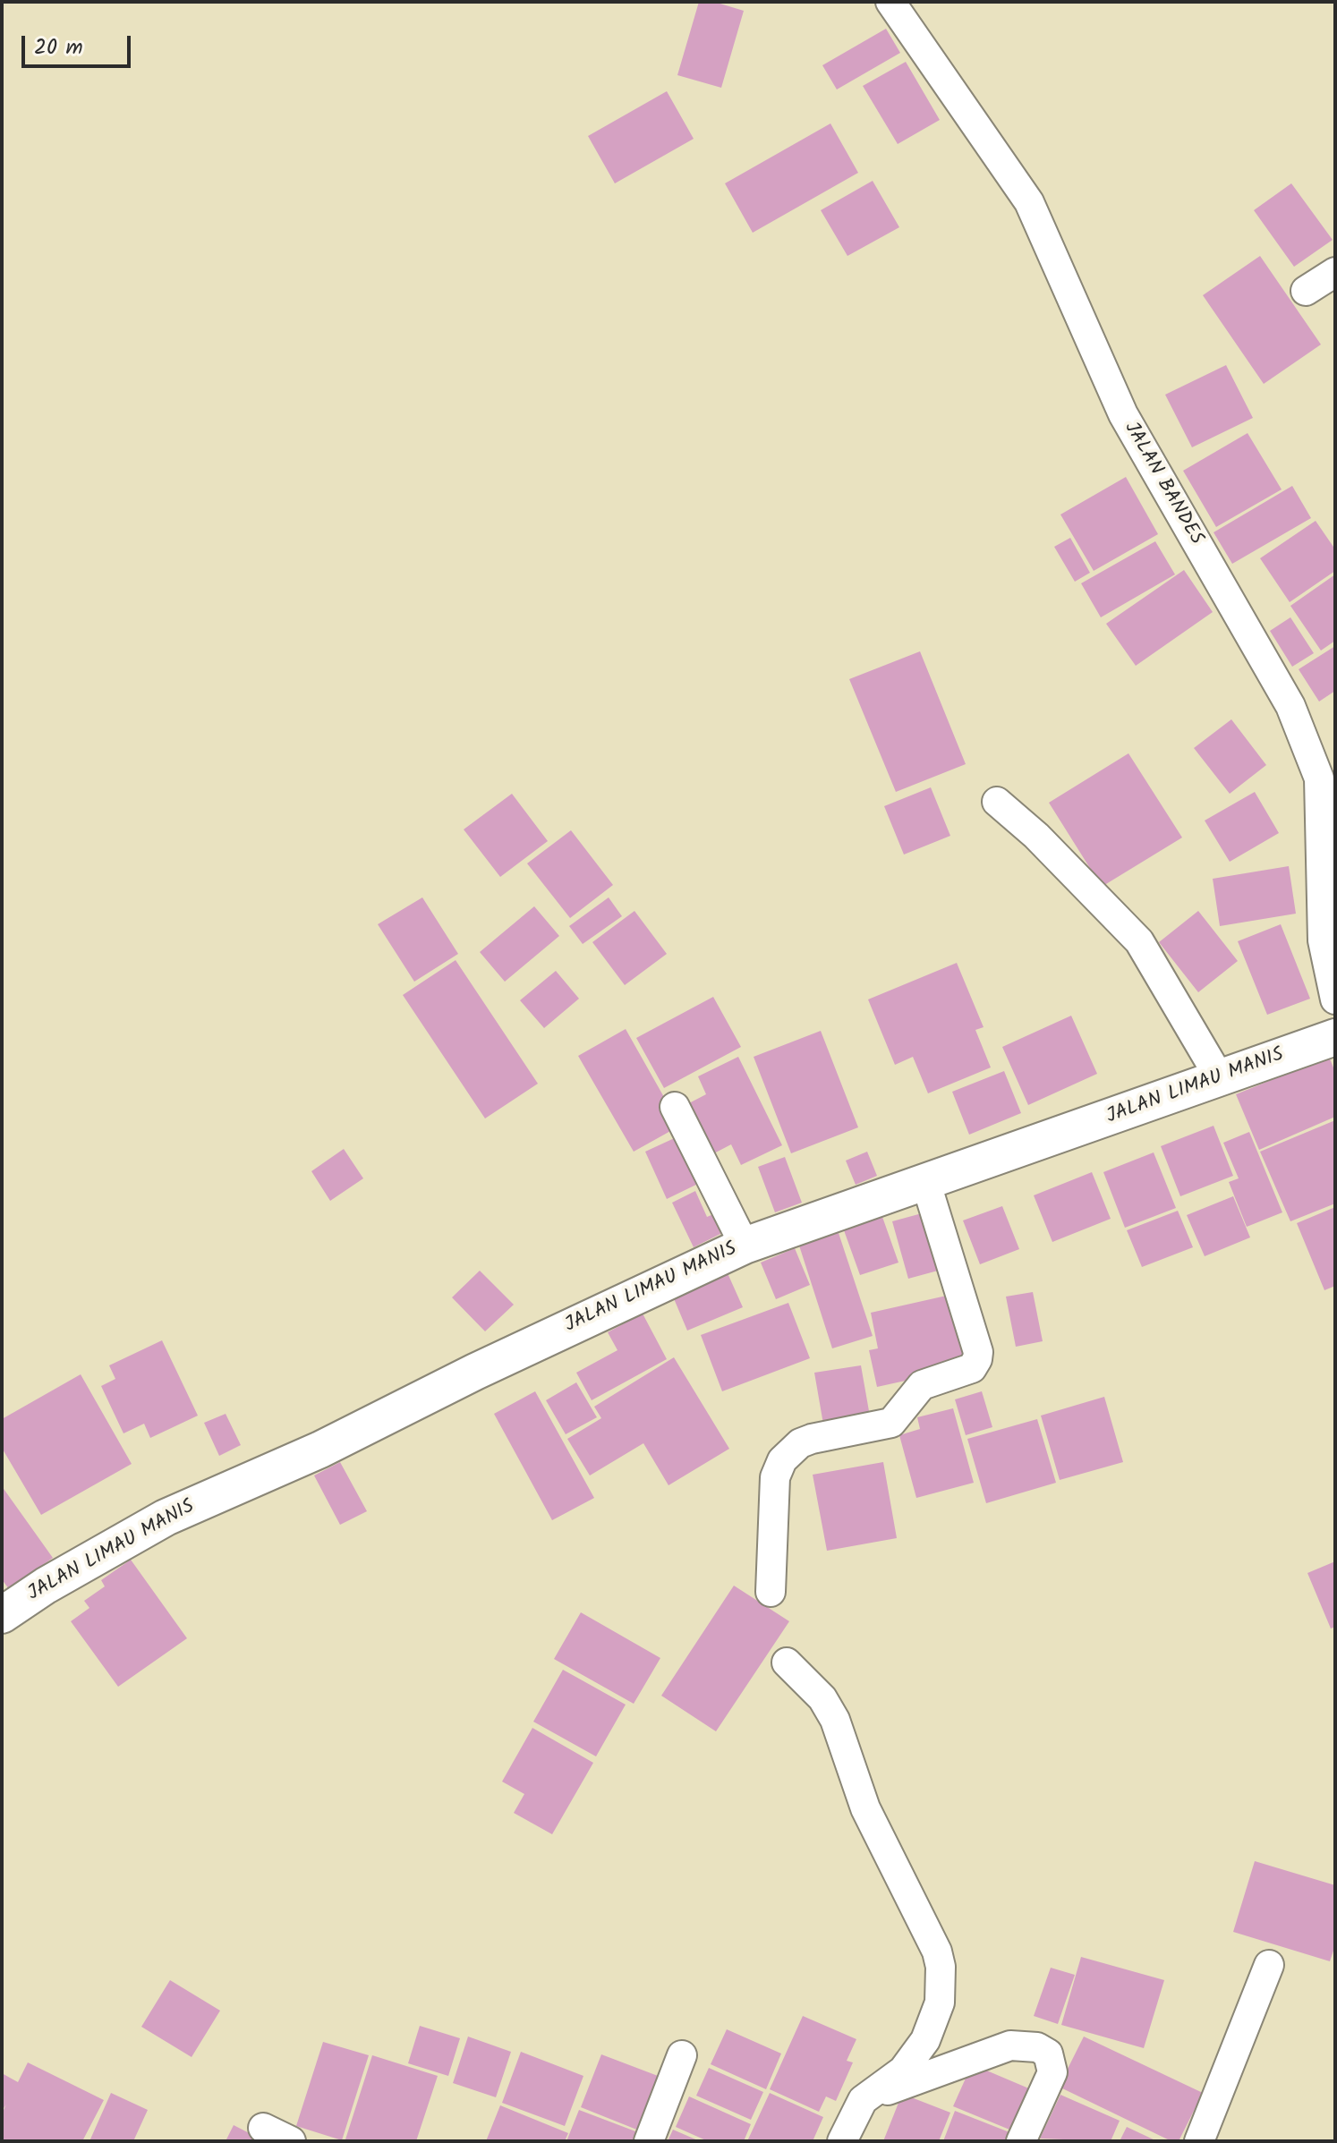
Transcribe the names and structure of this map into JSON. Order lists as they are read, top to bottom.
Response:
{
  "streets": {
    "street": ["JALAN BANDES", "JALAN LIMAU MANIS"]
  },
  "scale_bar": "20 m"
}
